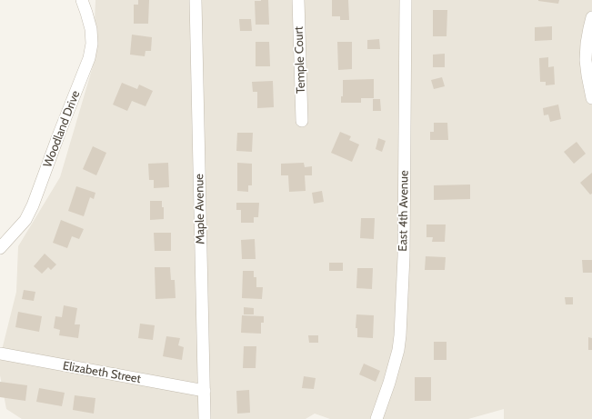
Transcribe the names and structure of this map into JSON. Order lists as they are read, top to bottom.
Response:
{
  "streets": {
    "street": [
      "Temple Court",
      "Woodland Drive",
      "Maple Avenue",
      "East 4th Avenue",
      "Elizabeth Street"
    ]
  },
  "crossings": [
    ["Maple Avenue", "Elizabeth Street"]
  ]
}
